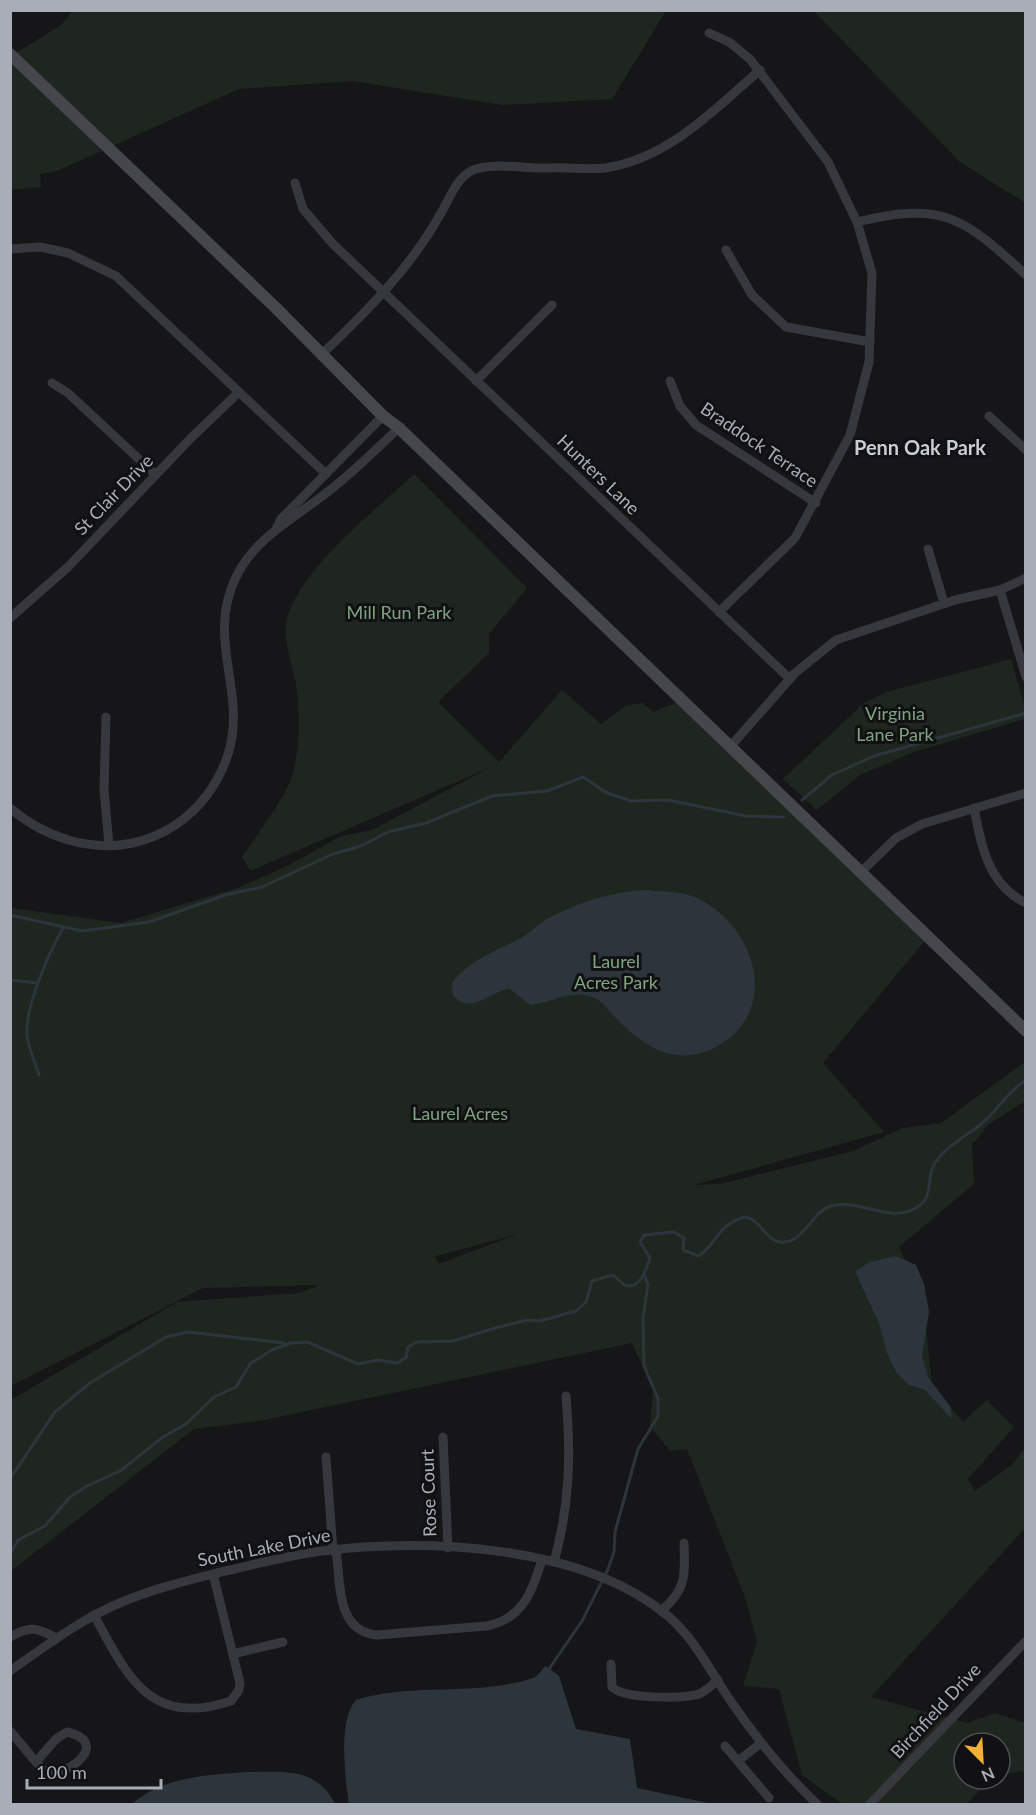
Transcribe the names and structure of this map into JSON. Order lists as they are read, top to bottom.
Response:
{
  "streets": {
    "street": [
      "Braddock Terrace",
      "Hunters Lane",
      "St Clair Drive",
      "Rose Court",
      "South Lake Drive",
      "Birchfield Drive"
    ]
  },
  "crossings": [
    ["Rose Court", "South Lake Drive"]
  ],
  "districts": ["Penn Oak Park"],
  "parks": [
    "Mill Run Park",
    "Virginia Lane Park",
    "Laurel Acres Park",
    "Laurel Acres"
  ],
  "scale_bar": "100 m",
  "north": "bottom right"
}
